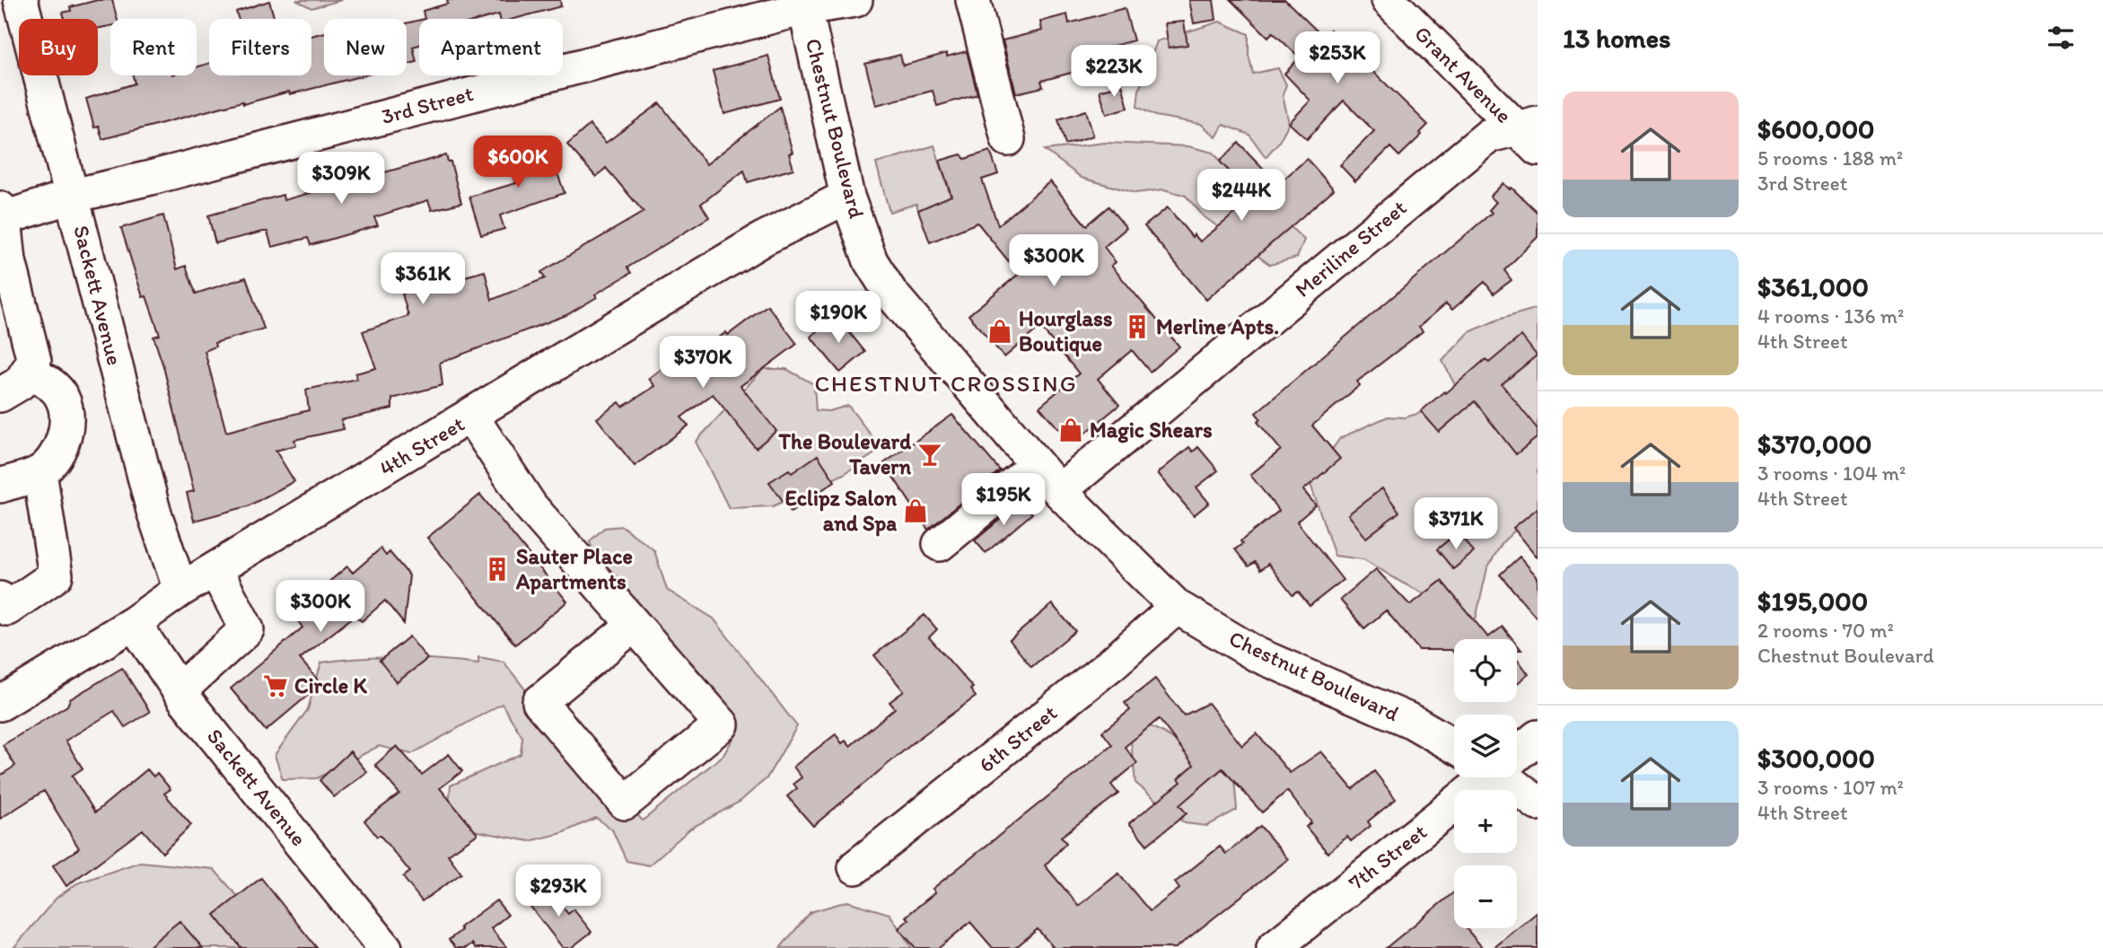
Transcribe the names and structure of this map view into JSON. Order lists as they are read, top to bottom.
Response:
{
  "streets": {
    "street": [
      "Grant Avenue",
      "3rd Street",
      "Chestnut Boulevard",
      "Meriline Street",
      "Sackett Avenue",
      "4th Street",
      "6th Street",
      "7th Street"
    ]
  },
  "crossings": [
    ["Grant Avenue", "Meriline Street"],
    ["3rd Street", "Chestnut Boulevard"],
    ["3rd Street", "Sackett Avenue"],
    ["Chestnut Boulevard", "Meriline Street"],
    ["Chestnut Boulevard", "4th Street"],
    ["Chestnut Boulevard", "6th Street"],
    ["Sackett Avenue", "4th Street"]
  ],
  "districts": ["CHESTNUT CROSSING"],
  "places": {
    "building": ["Merline Apts.", "Sauter Place Apartments"],
    "shop": ["Hourglass Boutique", "Magic Shears", "Eclipz Salon and Spa"],
    "bar": ["The Boulevard Tavern"],
    "supermarket": ["Circle K"]
  },
  "page": {
    "heading": "13 homes",
    "chip": [
      "Buy",
      "Rent",
      "Filters",
      "New",
      "Apartment"
    ],
    "price": [
      "$253K",
      "$223K",
      "$600K",
      "$309K",
      "$244K",
      "$300K",
      "$361K",
      "$190K",
      "$370K",
      "$195K",
      "$371K",
      "$300K",
      "$293K"
    ],
    "list": [
      {
        "name": "$600,000",
        "note": "5 rooms · 188 m² · 3rd Street"
      },
      {
        "name": "$361,000",
        "note": "4 rooms · 136 m² · 4th Street"
      },
      {
        "name": "$370,000",
        "note": "3 rooms · 104 m² · 4th Street"
      },
      {
        "name": "$195,000",
        "note": "2 rooms · 70 m² · Chestnut Boulevard"
      },
      {
        "name": "$300,000",
        "note": "3 rooms · 107 m² · 4th Street"
      }
    ],
    "map_buttons": ["+", "−"]
  }
}
